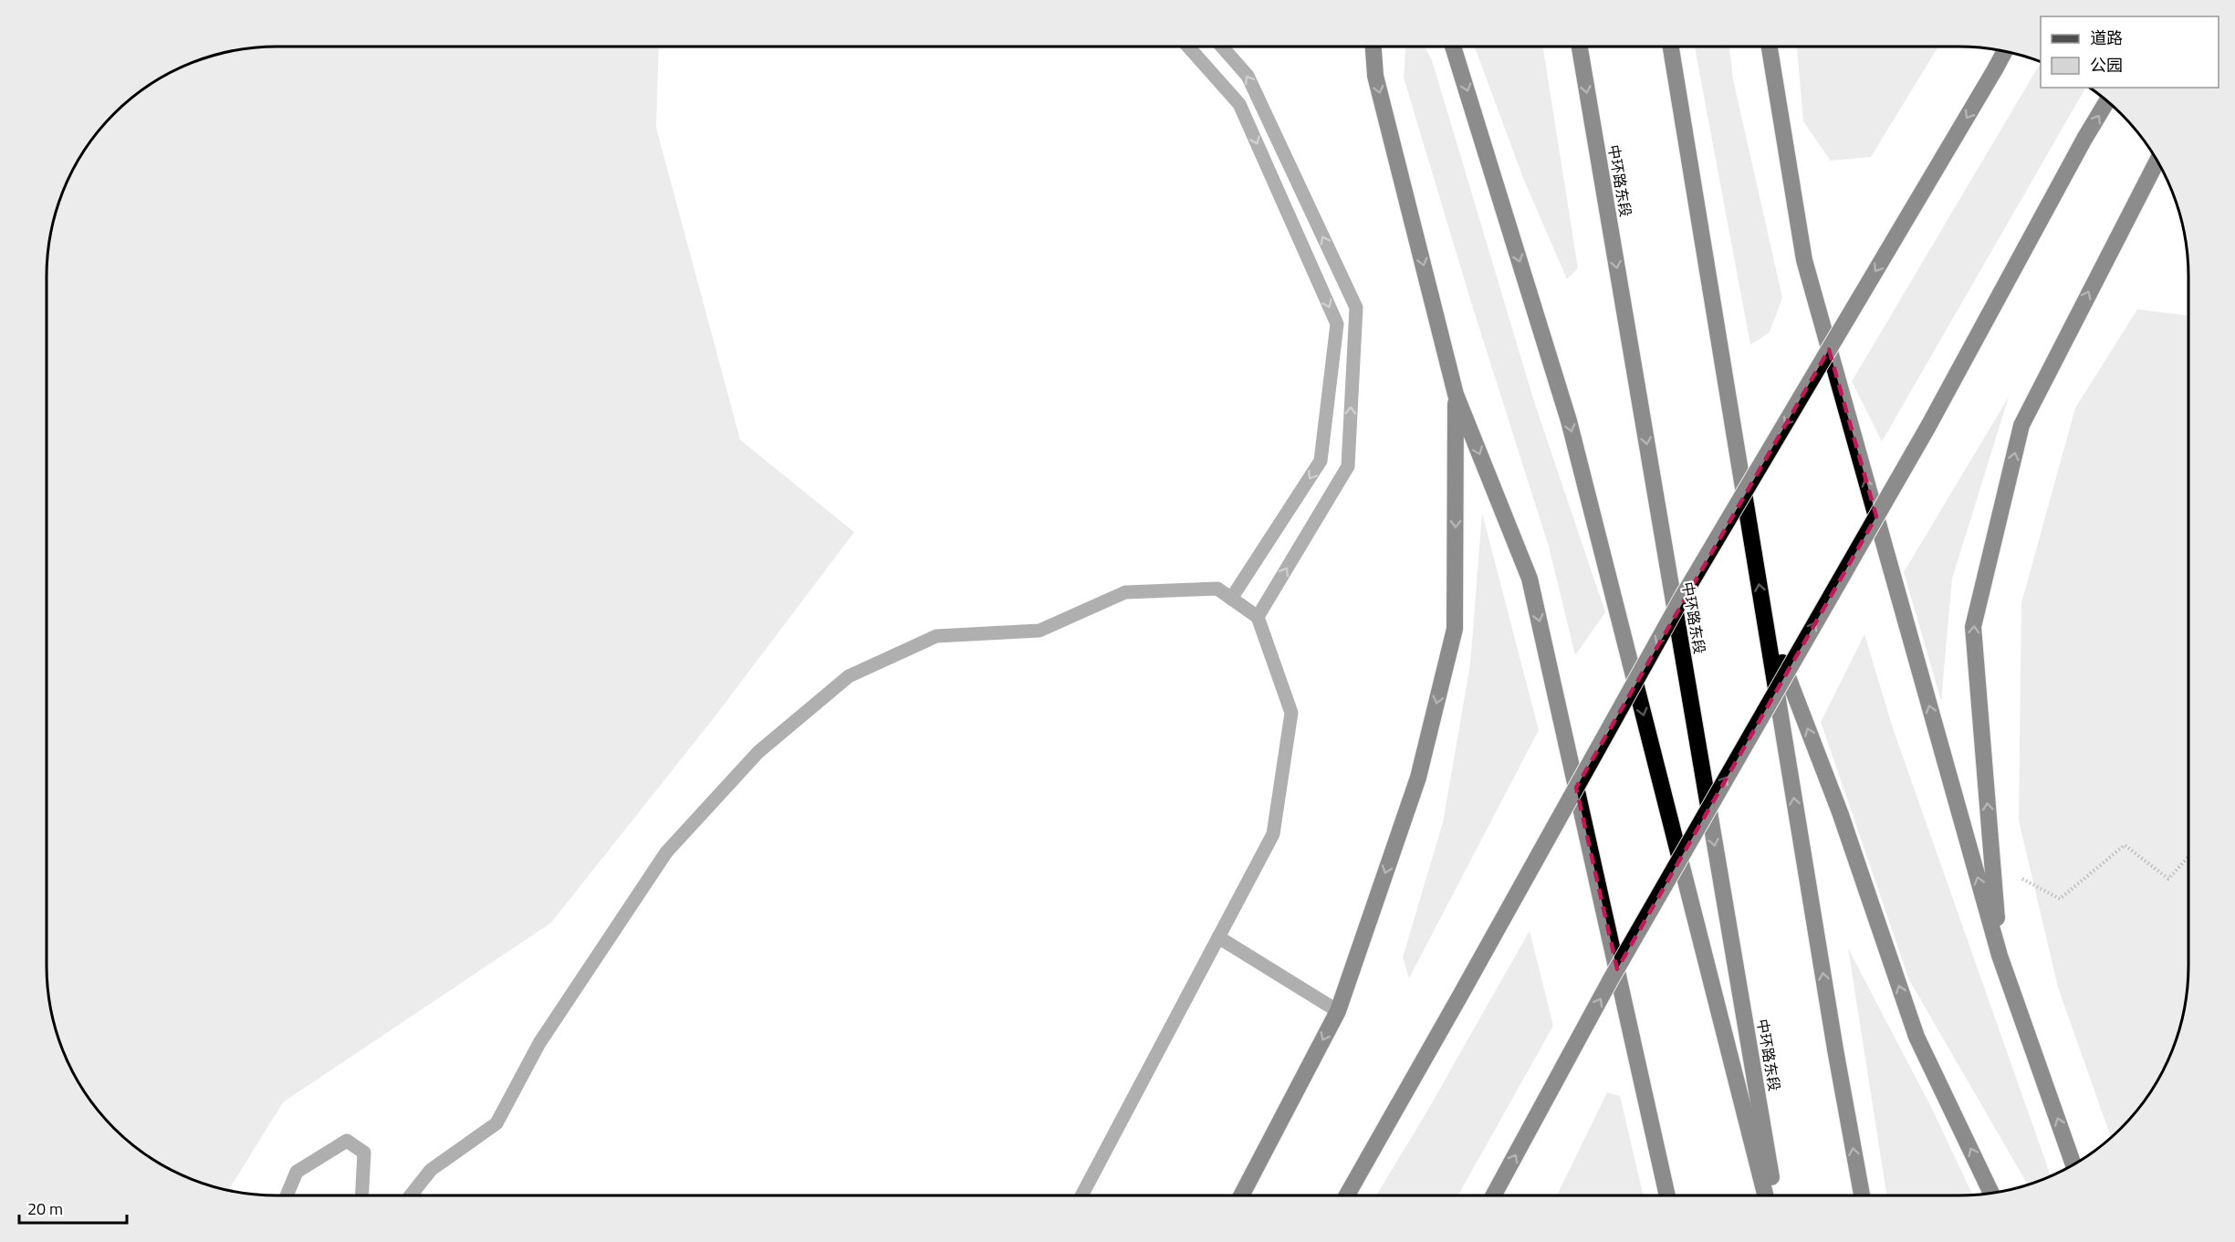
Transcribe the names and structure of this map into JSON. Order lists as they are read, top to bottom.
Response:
{
  "streets": {
    "highway": ["中环路东段"]
  },
  "legend": ["道路", "公园"],
  "scale_bar": "20 m"
}
